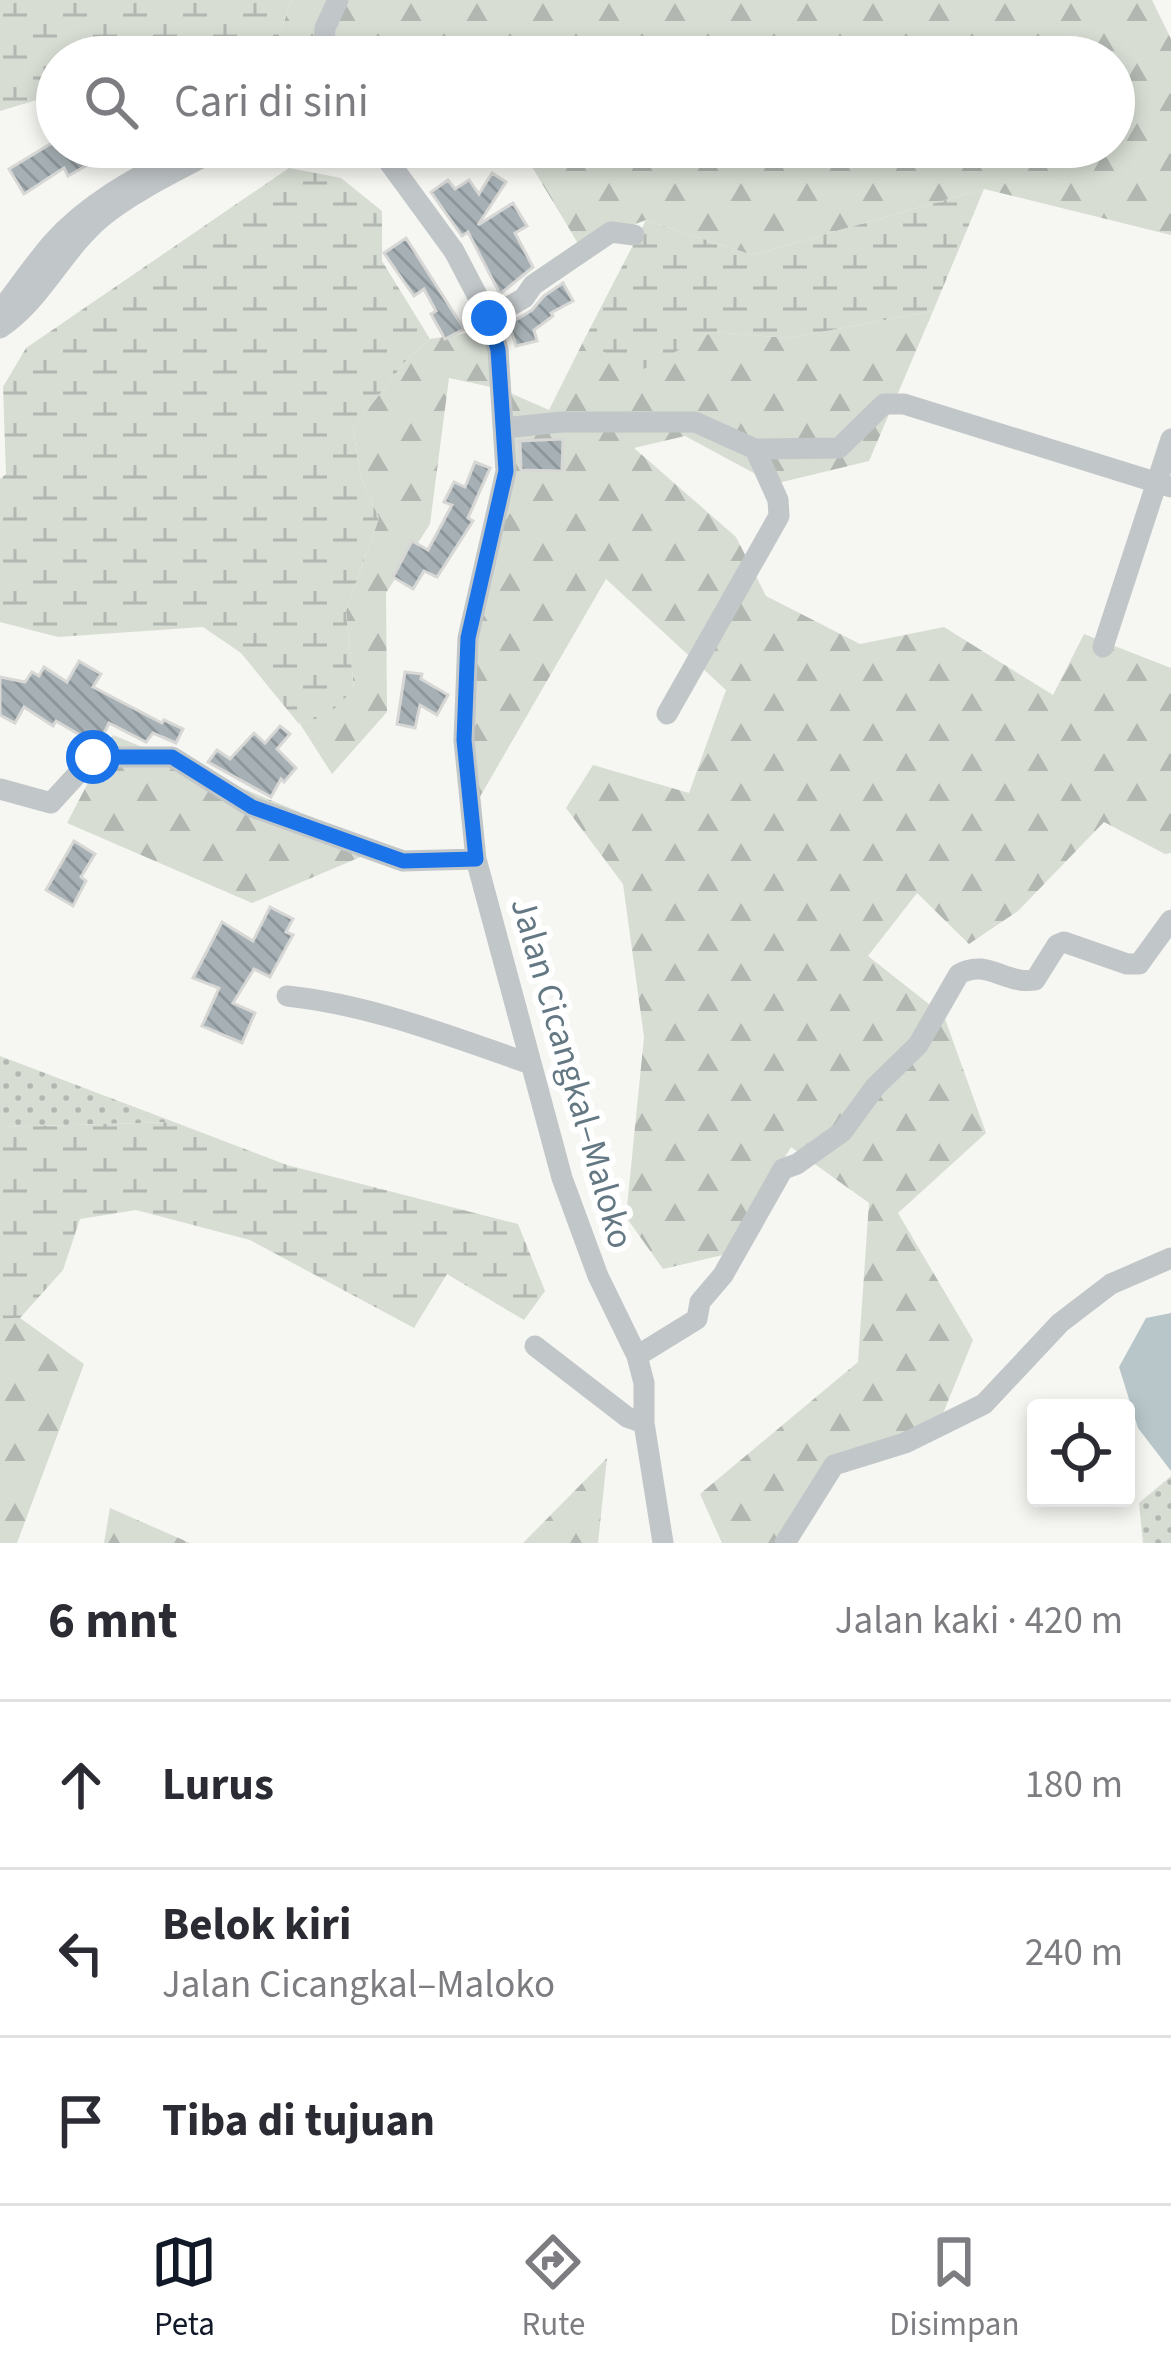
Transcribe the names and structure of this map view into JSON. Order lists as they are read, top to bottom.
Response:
{
  "streets": {
    "street": ["Jalan Cicangkal–Maloko"]
  },
  "page": {
    "search": "Cari di sini",
    "heading": ["6 mnt", "Jalan kaki · 420 m"],
    "list": [
      ["Lurus", "180 m"],
      ["Belok kiri", "Jalan Cicangkal–Maloko", "240 m"],
      "Tiba di tujuan"
    ],
    "nav": ["Peta", "Rute", "Disimpan"]
  }
}
